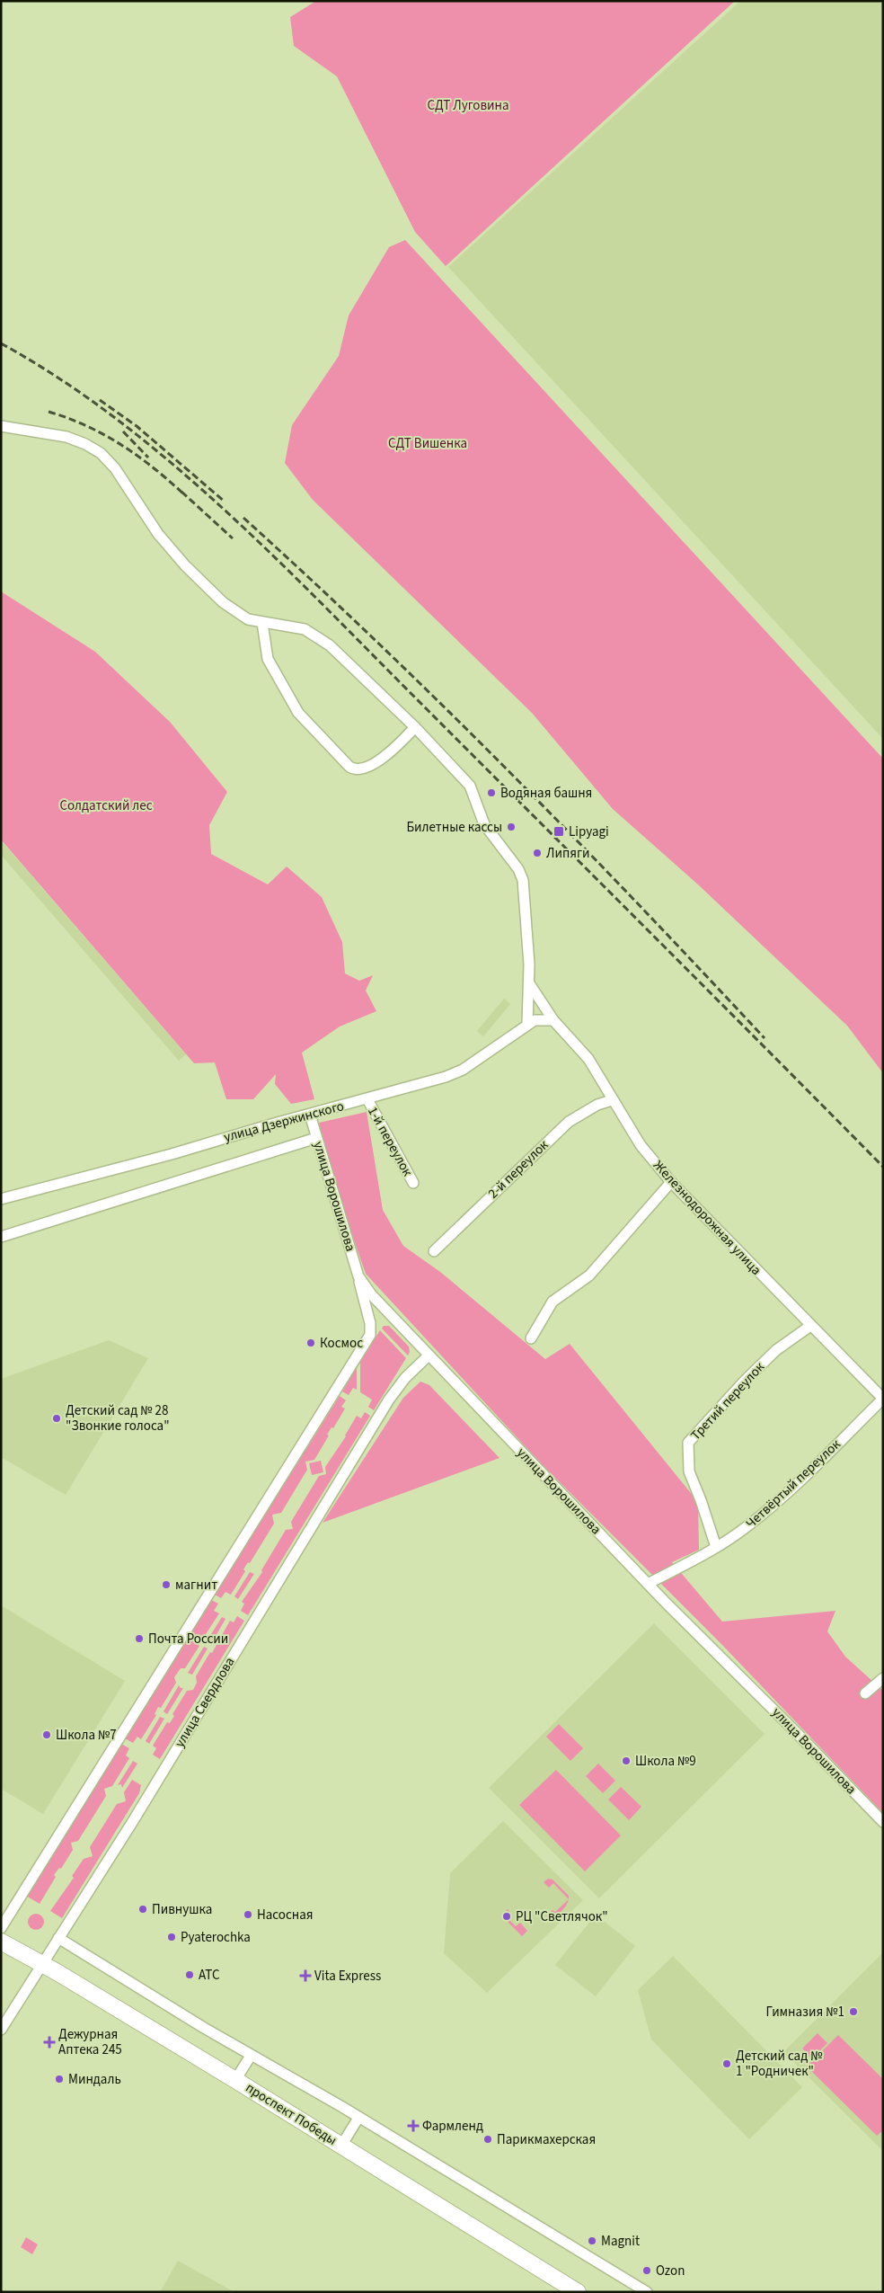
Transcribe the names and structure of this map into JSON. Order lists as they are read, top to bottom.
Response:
{
  "streets": {
    "main road": ["проспект Победы"],
    "street": [
      "улица Дзержинского",
      "1-й переулок",
      "2-й переулок",
      "улица Ворошилова",
      "Железнодорожная улица",
      "Третий переулок",
      "Четвёртый переулок",
      "улица Свердлова"
    ]
  },
  "crossings": [
    ["улица Дзержинского", "1-й переулок"],
    ["улица Дзержинского", "улица Ворошилова"],
    ["улица Дзержинского", "Железнодорожная улица"],
    ["2-й переулок", "Железнодорожная улица"],
    ["улица Ворошилова", "Четвёртый переулок"],
    ["улица Ворошилова", "улица Свердлова"],
    ["Железнодорожная улица", "Третий переулок"],
    ["Железнодорожная улица", "Четвёртый переулок"],
    ["Третий переулок", "Четвёртый переулок"],
    ["улица Свердлова", "проспект Победы"]
  ],
  "parks": ["СДТ Луговина", "СДТ Вишенка", "Солдатский лес"],
  "places": {
    "other": [
      "Водяная башня",
      "Билетные кассы",
      "Липяги",
      "Космос",
      "Детский сад № 28 \"Звонкие голоса\"",
      "магнит",
      "Почта России",
      "Школа №7",
      "Школа №9",
      "Пивнушка",
      "Насосная",
      "РЦ \"Светлячок\"",
      "Pyaterochka",
      "АТС",
      "Гимназия №1",
      "Детский сад № 1 \"Родничек\"",
      "Миндаль",
      "Парикмахерская",
      "Magnit",
      "Ozon"
    ],
    "transit": ["Lipyagi"],
    "health": ["Vita Express", "Дежурная Аптека 245", "Фармленд"]
  }
}
